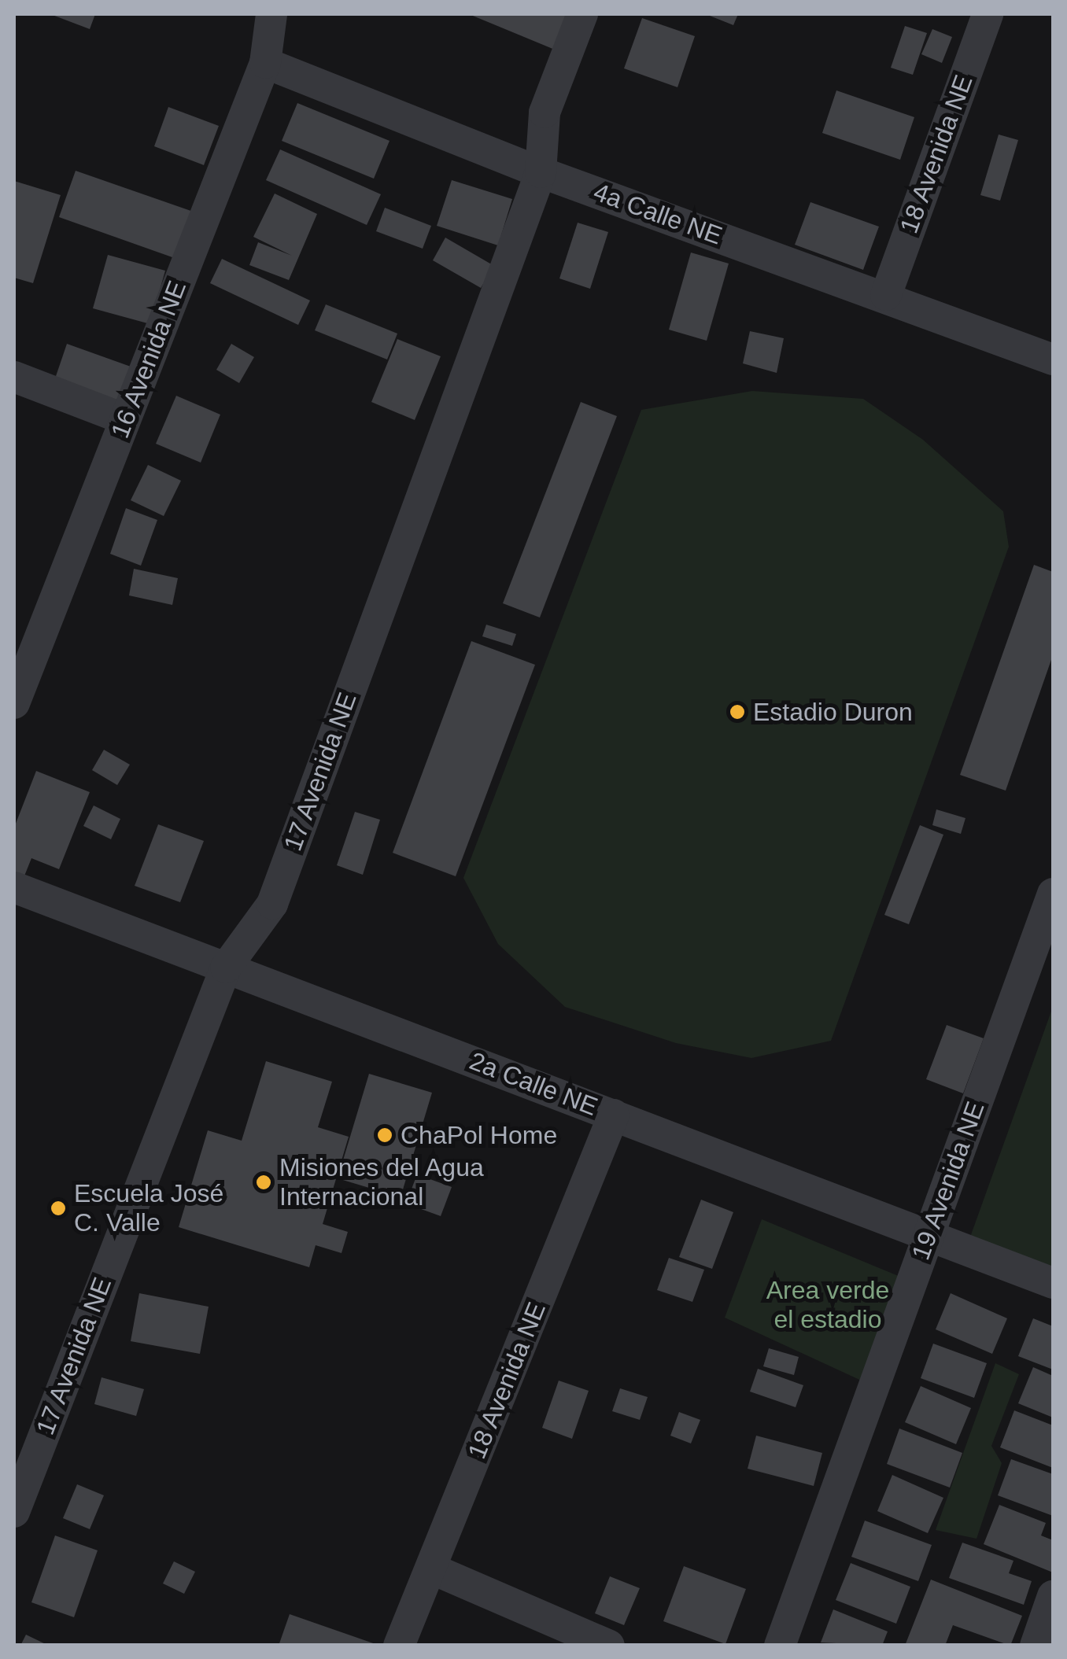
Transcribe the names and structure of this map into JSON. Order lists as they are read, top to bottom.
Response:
{
  "streets": {
    "street": [
      "18 Avenida NE",
      "4a Calle NE",
      "16 Avenida NE",
      "17 Avenida NE",
      "2a Calle NE",
      "19 Avenida NE"
    ]
  },
  "crossings": [
    ["18 Avenida NE", "4a Calle NE"],
    ["18 Avenida NE", "2a Calle NE"],
    ["4a Calle NE", "16 Avenida NE"],
    ["4a Calle NE", "17 Avenida NE"],
    ["17 Avenida NE", "2a Calle NE"],
    ["2a Calle NE", "19 Avenida NE"]
  ],
  "parks": ["Area verde el estadio"],
  "places": [
    "Estadio Duron",
    "ChaPol Home",
    "Misiones del Agua Internacional",
    "Escuela José C. Valle"
  ]
}
